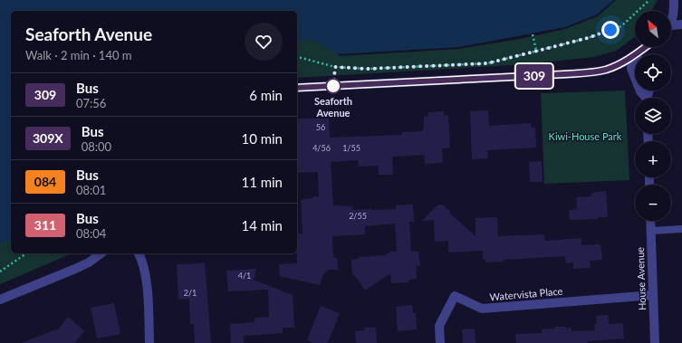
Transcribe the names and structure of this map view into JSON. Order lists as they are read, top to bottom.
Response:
{
  "streets": {
    "street": ["House Avenue", "Watervista Place"]
  },
  "crossings": [
    ["House Avenue", "Watervista Place"]
  ],
  "parks": ["Kiwi-House Park"],
  "places": ["Seaforth Avenue"],
  "lines": ["bus line 309"],
  "house_numbers": [
    "56",
    "4/56",
    "1/55",
    "2/55",
    "4/1",
    "2/1"
  ],
  "north": "top left",
  "page": {
    "on_map": "309",
    "map_buttons": ["+", "−"],
    "heading": ["Seaforth Avenue", "Walk · 2 min · 140 m"],
    "list": [
      {
        "mark": "309",
        "name": "Bus",
        "note": "07:56",
        "value": "6 min"
      },
      {
        "mark": "309X",
        "name": "Bus",
        "note": "08:00",
        "value": "10 min"
      },
      {
        "mark": "084",
        "name": "Bus",
        "note": "08:01",
        "value": "11 min"
      },
      {
        "mark": "311",
        "name": "Bus",
        "note": "08:04",
        "value": "14 min"
      }
    ]
  }
}
